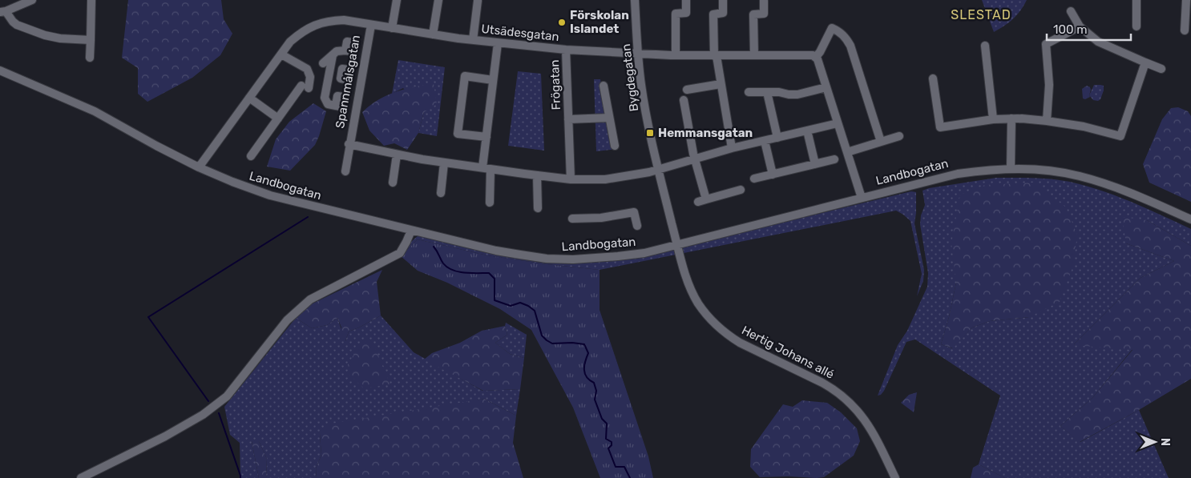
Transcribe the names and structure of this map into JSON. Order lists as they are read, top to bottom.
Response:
{
  "streets": {
    "street": [
      "Utsädesgatan",
      "Bygdegatan",
      "Spannmålsgatan",
      "Frögatan",
      "Landbogatan",
      "Hertig Johans allé"
    ]
  },
  "crossings": [
    ["Utsädesgatan", "Bygdegatan"],
    ["Utsädesgatan", "Spannmålsgatan"],
    ["Utsädesgatan", "Frögatan"],
    ["Utsädesgatan", "Landbogatan"],
    ["Bygdegatan", "Spannmålsgatan"],
    ["Bygdegatan", "Landbogatan"],
    ["Bygdegatan", "Hertig Johans allé"],
    ["Spannmålsgatan", "Frögatan"],
    ["Landbogatan", "Hertig Johans allé"]
  ],
  "districts": ["SLESTAD"],
  "places": {
    "other": ["Förskolan Islandet"],
    "transit": ["Hemmansgatan"]
  },
  "scale_bar": "100 m",
  "north": "right"
}
